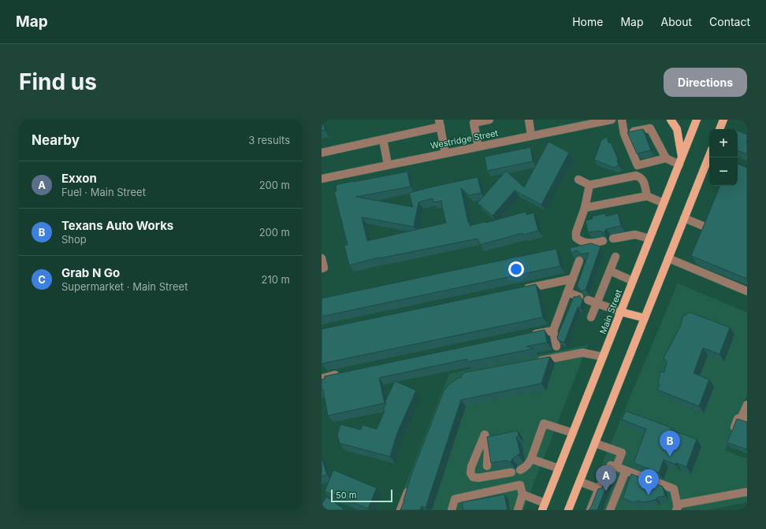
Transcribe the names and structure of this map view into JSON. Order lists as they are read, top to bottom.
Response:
{
  "streets": {
    "main road": ["Main Street"],
    "street": ["Westridge Street"]
  },
  "scale_bar": "50 m",
  "page": {
    "header": "Map",
    "nav": [
      "Home",
      "Map",
      "About",
      "Contact"
    ],
    "buttons": "Directions",
    "title": "Find us",
    "heading": ["Nearby", "3 results"],
    "map_buttons": ["+", "−"],
    "list": [
      {
        "mark": "A",
        "name": "Exxon",
        "note": "Fuel · Main Street",
        "value": "200 m"
      },
      {
        "mark": "B",
        "name": "Texans Auto Works",
        "note": "Shop",
        "value": "200 m"
      },
      {
        "mark": "C",
        "name": "Grab N Go",
        "note": "Supermarket · Main Street",
        "value": "210 m"
      }
    ],
    "pins": ["B", "A", "C"],
    "scale": "50 m"
  }
}
